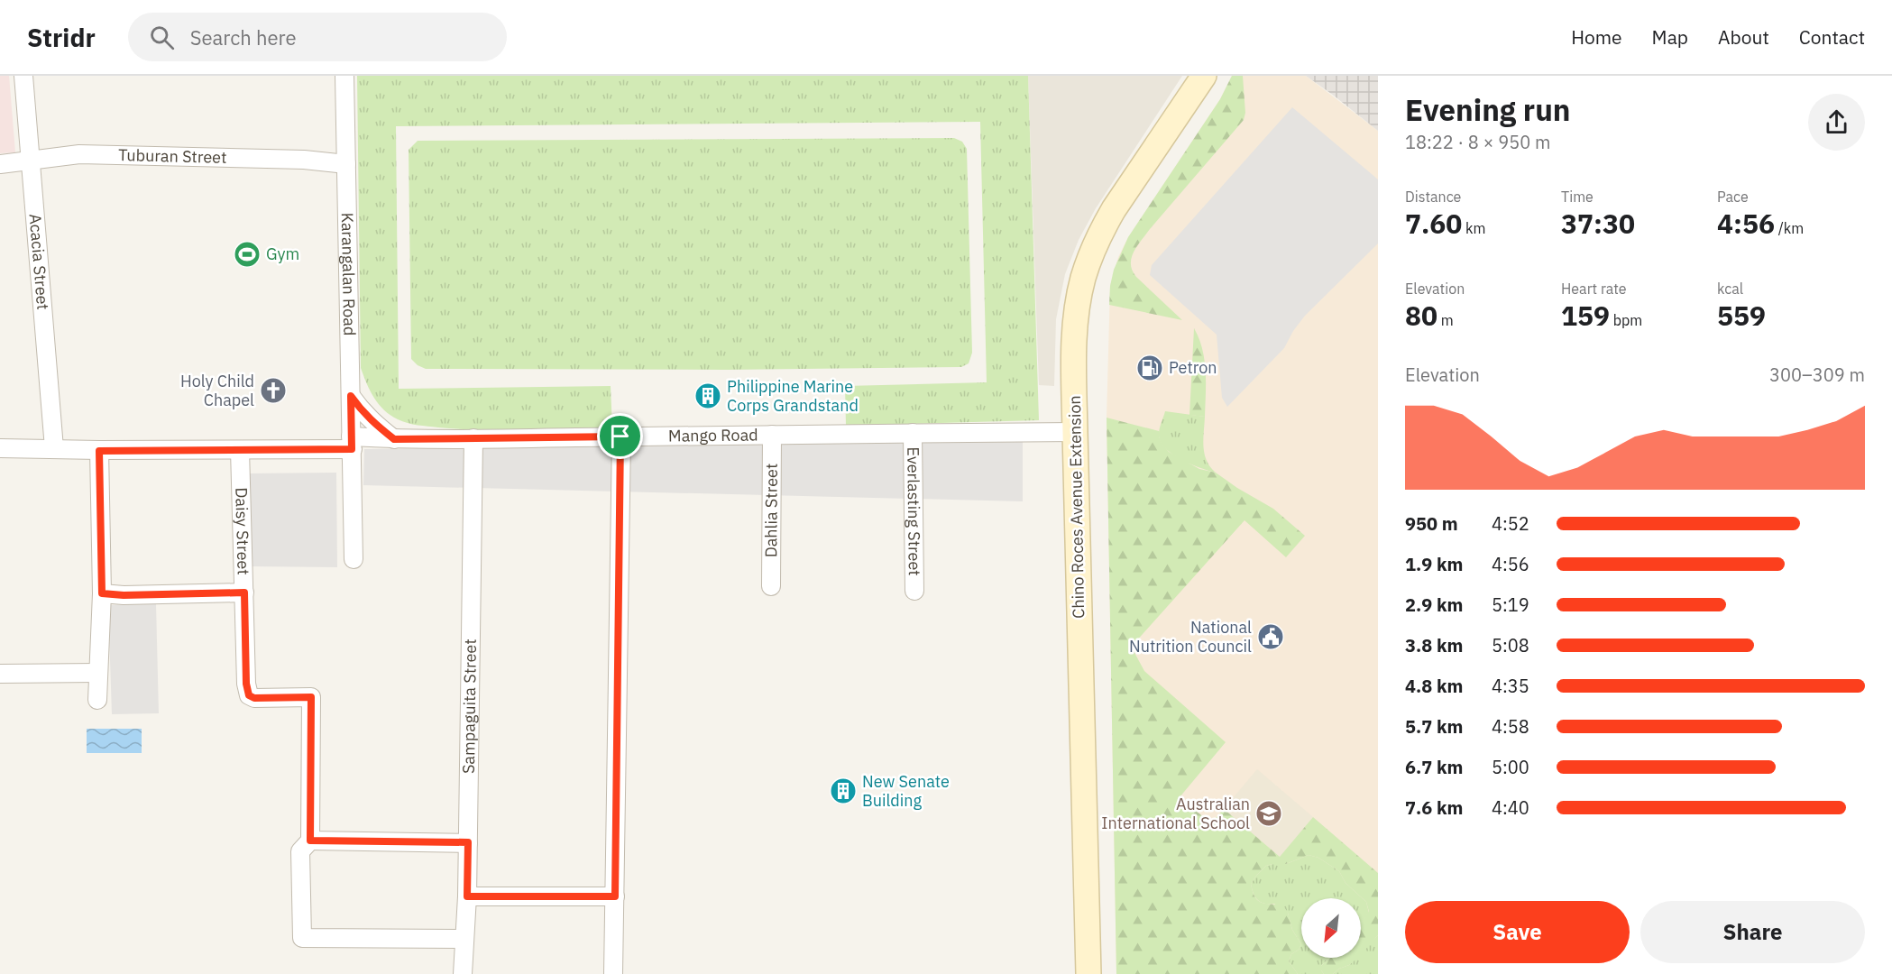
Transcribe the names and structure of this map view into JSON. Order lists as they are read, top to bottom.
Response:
{
  "streets": {
    "main road": ["Chino Roces Avenue Extension"],
    "street": [
      "Tuburan Street",
      "Acacia Street",
      "Karangalan Road",
      "Mango Road",
      "Dahlia Street",
      "Everlasting Street",
      "Daisy Street",
      "Sampaguita Street"
    ]
  },
  "crossings": [
    ["Tuburan Street", "Acacia Street"],
    ["Tuburan Street", "Karangalan Road"],
    ["Acacia Street", "Mango Road"],
    ["Karangalan Road", "Mango Road"],
    ["Mango Road", "Chino Roces Avenue Extension"],
    ["Mango Road", "Dahlia Street"],
    ["Mango Road", "Everlasting Street"],
    ["Mango Road", "Daisy Street"],
    ["Mango Road", "Sampaguita Street"],
    ["Daisy Street", "Sampaguita Street"]
  ],
  "places": {
    "sports": ["Gym"],
    "fuel station": ["Petron"],
    "church": ["Holy Child Chapel"],
    "building": ["Philippine Marine Corps Grandstand", "New Senate Building"],
    "public building": ["National Nutrition Council"],
    "school or university": ["Australian International School"]
  },
  "north": "bottom left",
  "page": {
    "header": "Stridr",
    "search": "Search here",
    "nav": [
      "Home",
      "Map",
      "About",
      "Contact"
    ],
    "heading": ["Evening run", "18:22 · 8 × 950 m"],
    "stats": [
      ["Distance", "7.60 km"],
      ["Time", "37:30"],
      ["Pace", "4:56 /km"],
      ["Elevation", "80 m"],
      ["Heart rate", "159 bpm"],
      ["kcal", "559"]
    ],
    "chart": ["Elevation", "300–309 m"],
    "list": [
      {
        "name": "950 m",
        "note": "4:52"
      },
      {
        "name": "1.9 km",
        "note": "4:56"
      },
      {
        "name": "2.9 km",
        "note": "5:19"
      },
      {
        "name": "3.8 km",
        "note": "5:08"
      },
      {
        "name": "4.8 km",
        "note": "4:35"
      },
      {
        "name": "5.7 km",
        "note": "4:58"
      },
      {
        "name": "6.7 km",
        "note": "5:00"
      },
      {
        "name": "7.6 km",
        "note": "4:40"
      }
    ],
    "buttons": ["Save", "Share"]
  }
}
